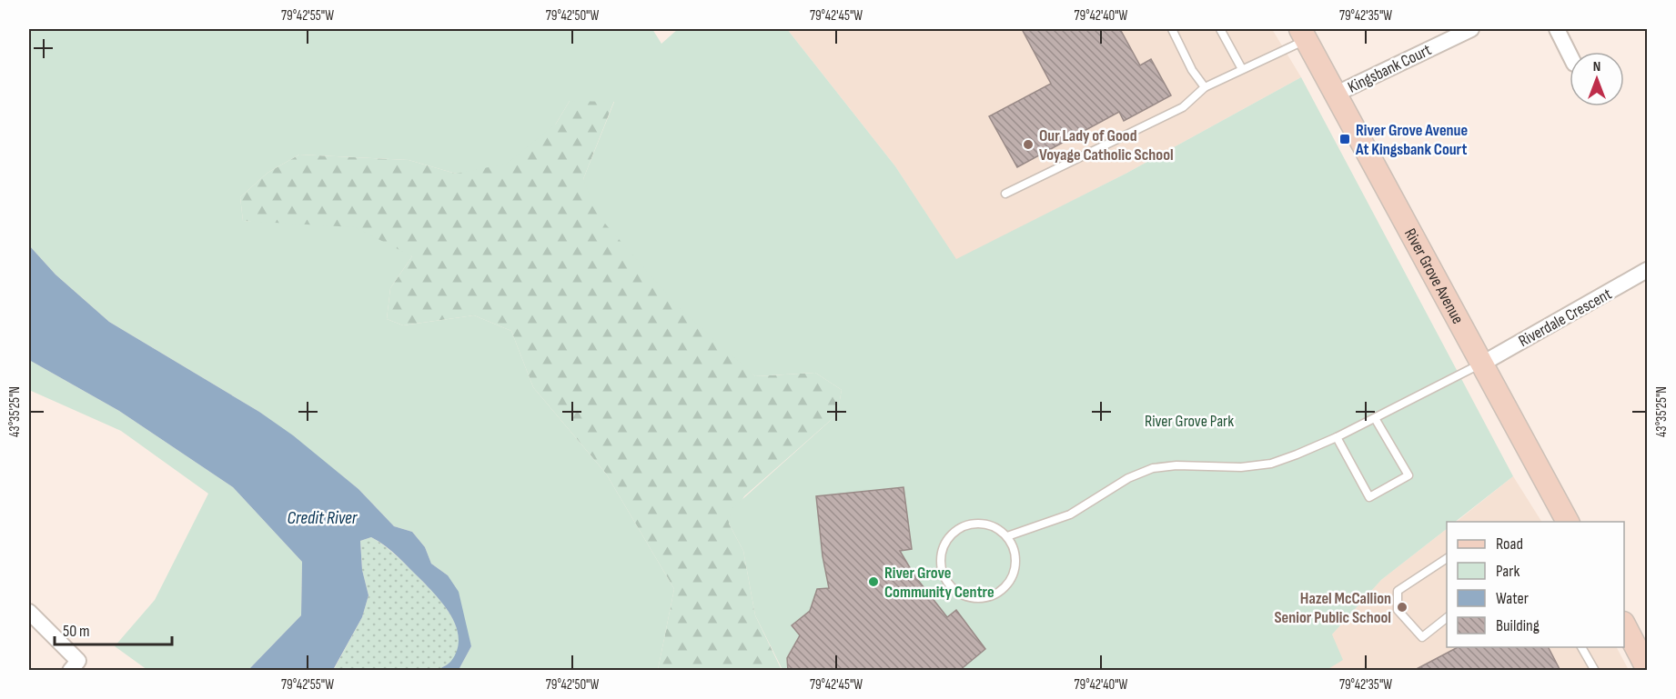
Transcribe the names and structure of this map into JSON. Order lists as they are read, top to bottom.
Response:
{
  "streets": {
    "street": ["Kingsbank Court", "River Grove Avenue", "Riverdale Crescent"]
  },
  "crossings": [
    ["Kingsbank Court", "River Grove Avenue"],
    ["River Grove Avenue", "Riverdale Crescent"]
  ],
  "water": ["Credit River"],
  "parks": ["River Grove Park"],
  "places": {
    "transit": ["River Grove Avenue At Kingsbank Court"],
    "other": ["Our Lady of Good Voyage Catholic School", "River Grove Community Centre", "Hazel McCallion Senior Public School"]
  },
  "legend": [
    "Road",
    "Park",
    "Water",
    "Building"
  ],
  "scale_bar": "50 m",
  "north": "top",
  "coordinates": [
    "79°42'55\"W",
    "79°42'50\"W",
    "79°42'45\"W",
    "79°42'40\"W",
    "79°42'35\"W",
    "43°35'25\"N"
  ]
}
